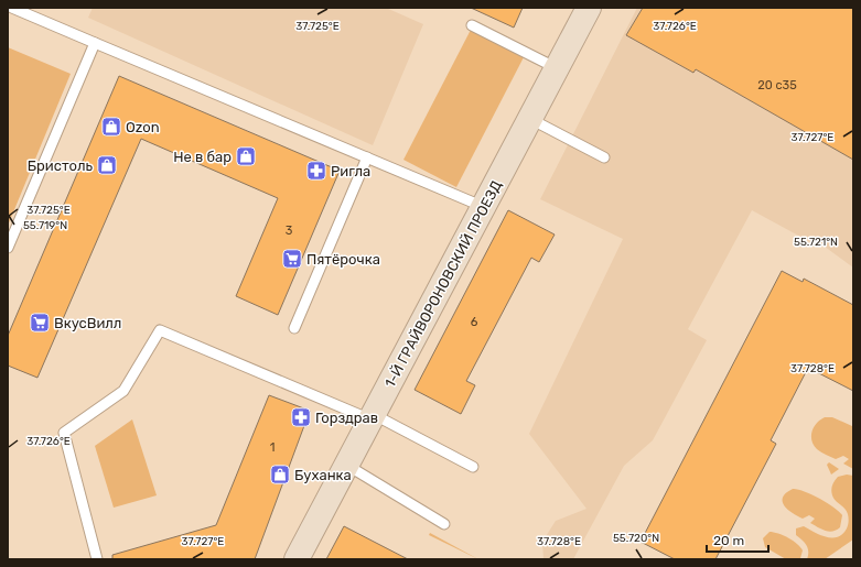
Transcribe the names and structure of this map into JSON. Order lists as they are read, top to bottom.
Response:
{
  "streets": {
    "main road": ["1-Й ГРАЙВОРОНОВСКИЙ ПРОЕЗД"]
  },
  "places": {
    "shop": [
      "Ozon",
      "Не в бар",
      "Бристоль",
      "Буханка"
    ],
    "pharmacy": ["Ригла", "Горздрав"],
    "supermarket": ["Пятёрочка", "ВкусВилл"]
  },
  "house_numbers": [
    "20 с35",
    "3",
    "6",
    "1"
  ],
  "scale_bar": "20 m",
  "coordinates": [
    "37.725°E",
    "37.726°E",
    "37.727°E",
    "55.719°N",
    "55.721°N",
    "37.728°E",
    "55.720°N"
  ]
}
